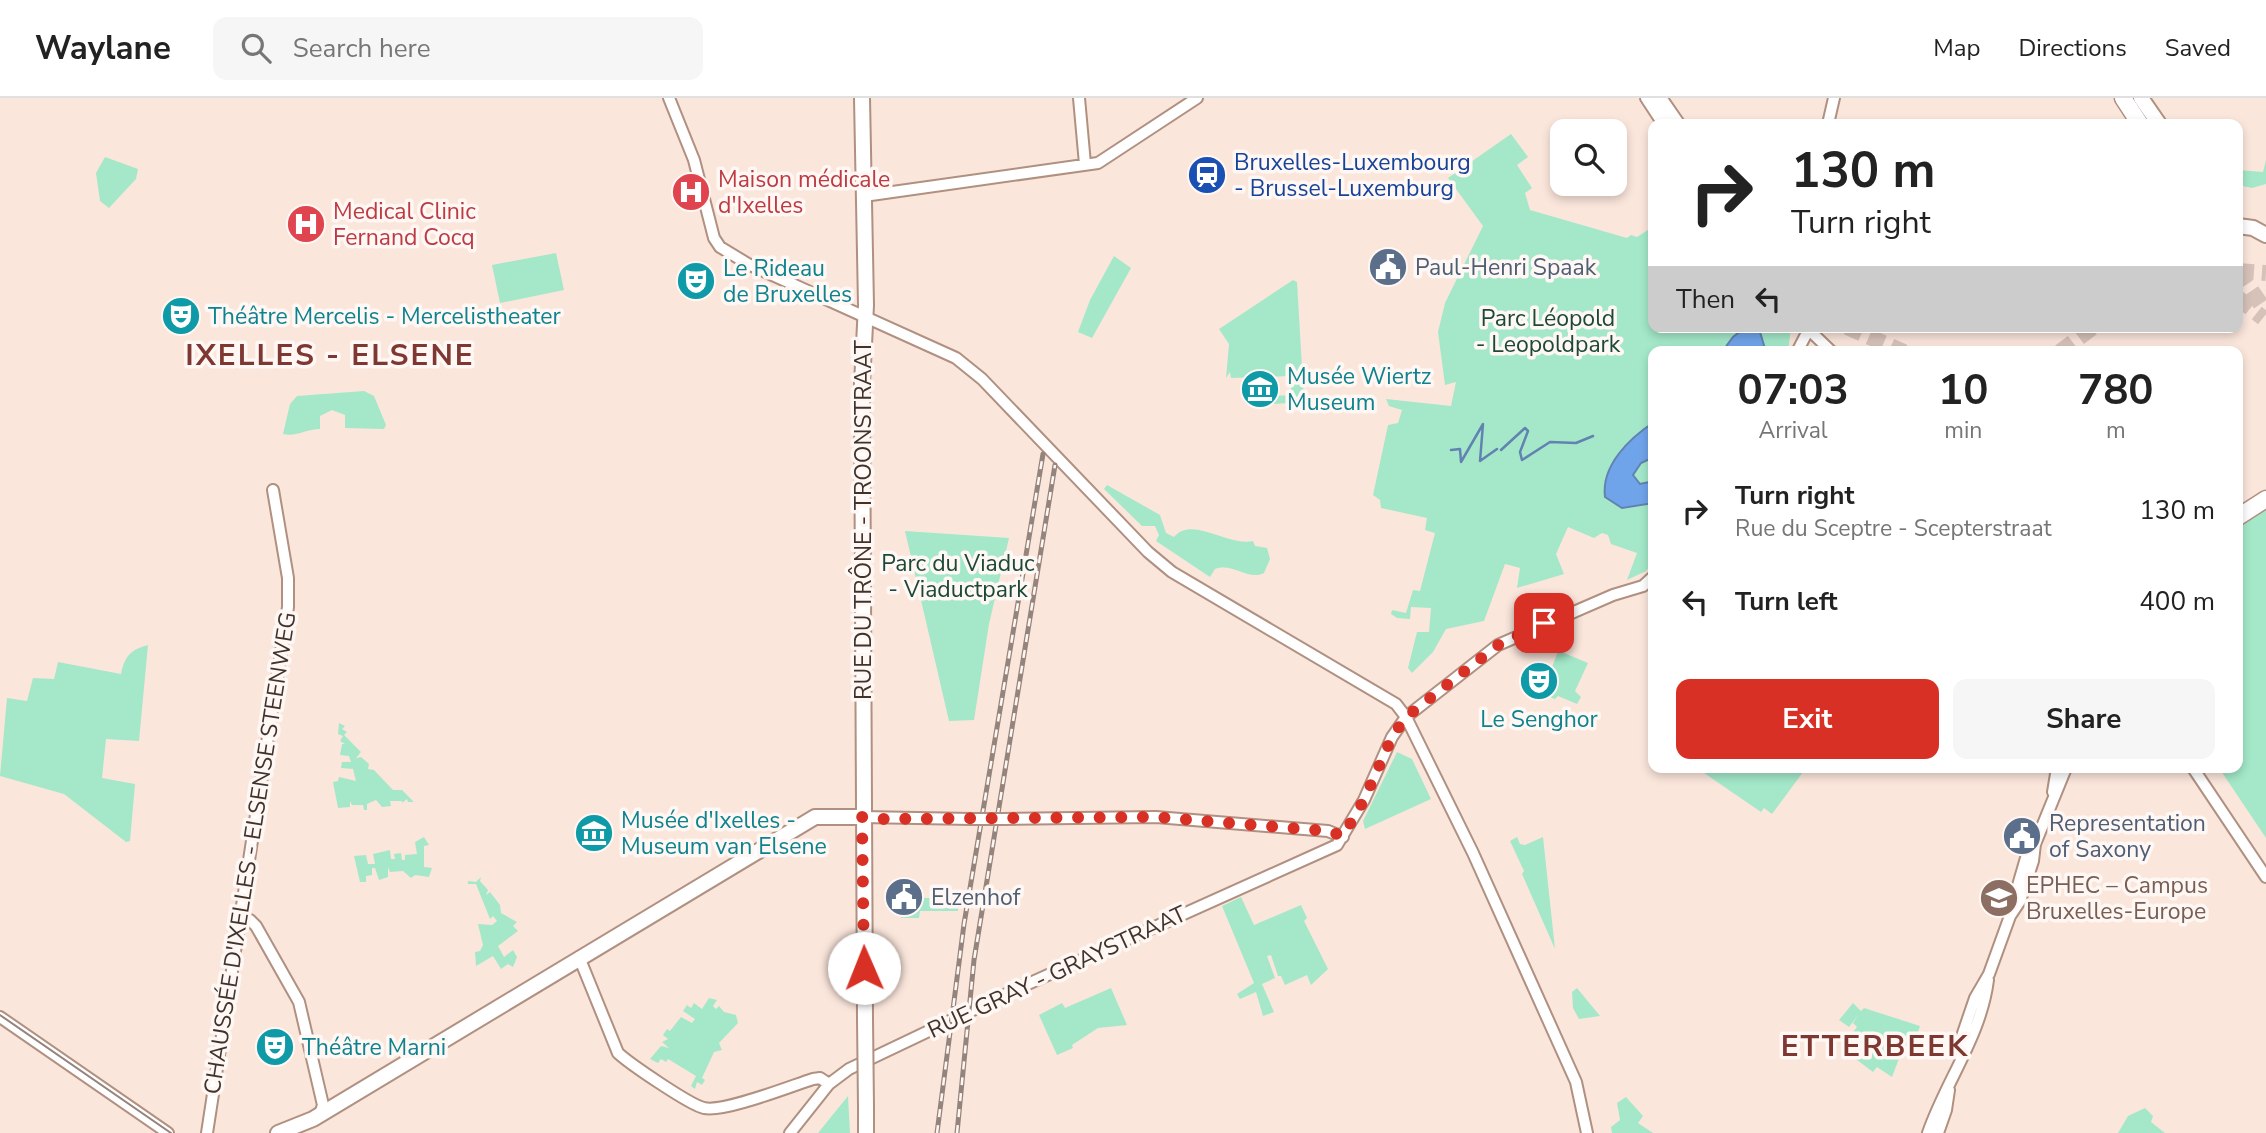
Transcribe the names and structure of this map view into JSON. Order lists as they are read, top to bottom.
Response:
{
  "streets": {
    "main road": ["RUE DU TRÔNE - TROONSTRAAT"],
    "street": ["CHAUSSÉE D'IXELLES - ELSENSE STEENWEG", "RUE GRAY - GRAYSTRAAT"]
  },
  "districts": ["IXELLES - ELSENE", "ETTERBEEK"],
  "parks": ["Parc Léopold - Leopoldpark", "Parc du Viaduc - Viaductpark"],
  "places": {
    "station": ["Bruxelles-Luxembourg - Brussel-Luxemburg"],
    "hospital": ["Maison médicale d'Ixelles", "Medical Clinic Fernand Cocq"],
    "public building": ["Paul-Henri Spaak", "Representation of Saxony", "Elzenhof"],
    "theatre": [
      "Le Rideau de Bruxelles",
      "Théâtre Mercelis - Mercelistheater",
      "Le Senghor",
      "Théâtre Marni"
    ],
    "museum": ["Musée Wiertz Museum", "Musée d'Ixelles - Museum van Elsene"],
    "school or university": ["EPHEC – Campus Bruxelles-Europe"]
  },
  "page": {
    "header": "Waylane",
    "search": "Search here",
    "nav": ["Map", "Directions", "Saved"],
    "turn": ["130 m", "Turn right"],
    "then": "Then",
    "eta": [
      "07:03",
      "Arrival",
      "10",
      "min",
      "780",
      "m"
    ],
    "list": [
      {
        "name": "Turn right",
        "note": "Rue du Sceptre - Scepterstraat",
        "value": "130 m"
      },
      {
        "name": "Turn left",
        "value": "400 m"
      }
    ],
    "buttons": ["Exit", "Share"]
  }
}
